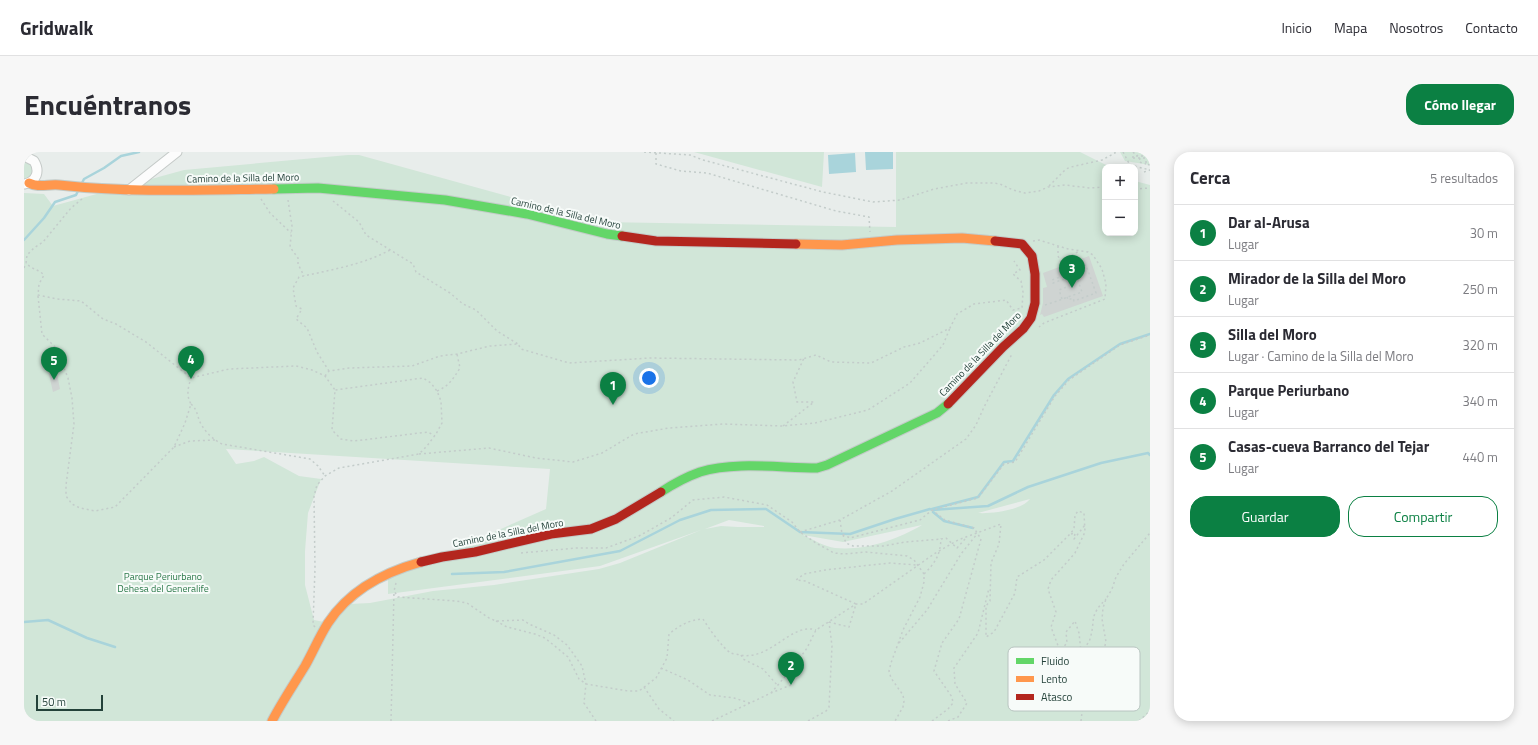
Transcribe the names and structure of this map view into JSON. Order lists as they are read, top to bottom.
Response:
{
  "streets": {
    "street": ["Camino de la Silla del Moro"]
  },
  "parks": ["Parque Periurbano Dehesa del Generalife"],
  "legend": ["Fluido", "Lento", "Atasco"],
  "scale_bar": "50 m",
  "page": {
    "header": "Gridwalk",
    "nav": [
      "Inicio",
      "Mapa",
      "Nosotros",
      "Contacto"
    ],
    "title": "Encuéntranos",
    "buttons": [
      "Cómo llegar",
      ["Guardar", "Compartir"]
    ],
    "heading": ["Cerca", "5 resultados"],
    "map_buttons": ["+", "−"],
    "list": [
      {
        "mark": "1",
        "name": "Dar al-Arusa",
        "note": "Lugar",
        "value": "30 m"
      },
      {
        "mark": "2",
        "name": "Mirador de la Silla del Moro",
        "note": "Lugar",
        "value": "250 m"
      },
      {
        "mark": "3",
        "name": "Silla del Moro",
        "note": "Lugar · Camino de la Silla del Moro",
        "value": "320 m"
      },
      {
        "mark": "4",
        "name": "Parque Periurbano",
        "note": "Lugar",
        "value": "340 m"
      },
      {
        "mark": "5",
        "name": "Casas-cueva Barranco del Tejar",
        "note": "Lugar",
        "value": "440 m"
      }
    ],
    "pins": [
      "3",
      "4",
      "5",
      "1",
      "2"
    ],
    "scale": "50 m"
  }
}
